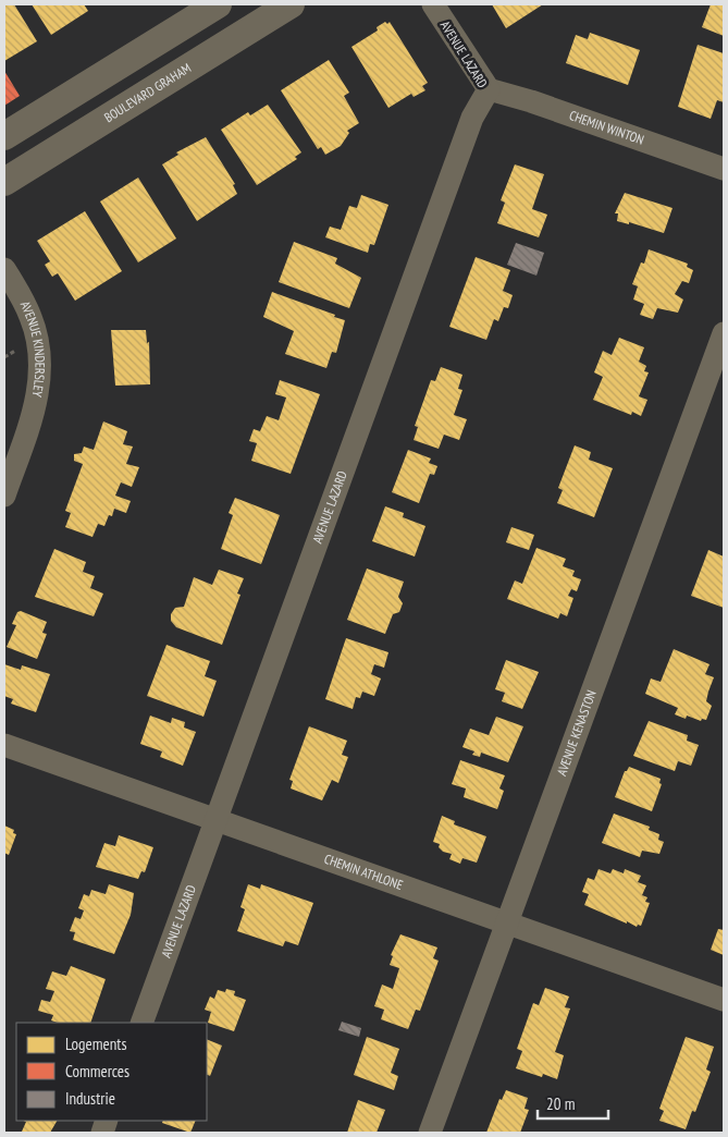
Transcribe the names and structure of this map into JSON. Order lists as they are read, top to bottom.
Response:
{
  "streets": {
    "street": [
      "AVENUE LAZARD",
      "BOULEVARD GRAHAM",
      "CHEMIN WINTON",
      "AVENUE KINDERSLEY",
      "AVENUE KENASTON",
      "CHEMIN ATHLONE"
    ]
  },
  "crossings": [
    ["AVENUE LAZARD", "CHEMIN WINTON"],
    ["AVENUE LAZARD", "CHEMIN ATHLONE"],
    ["AVENUE KENASTON", "CHEMIN ATHLONE"]
  ],
  "legend": ["Logements", "Commerces", "Industrie"],
  "scale_bar": "20 m"
}
